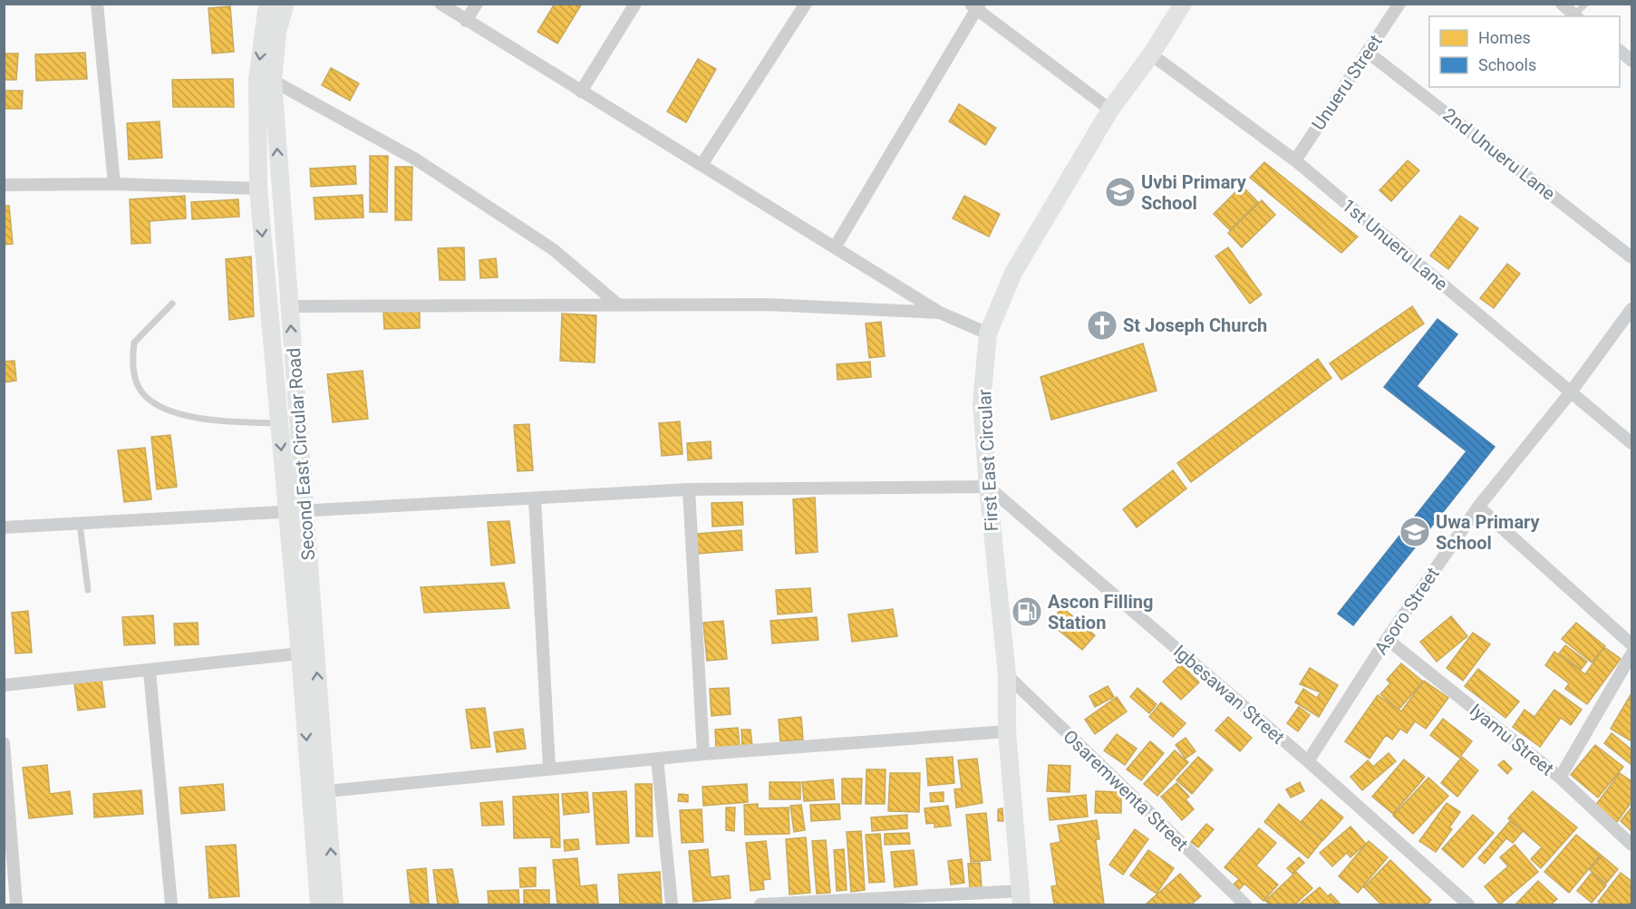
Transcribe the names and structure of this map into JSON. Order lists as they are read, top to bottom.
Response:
{
  "streets": {
    "main road": ["Second East Circular Road", "First East Circular"],
    "street": [
      "Unueru Street",
      "2nd Unueru Lane",
      "1st Unueru Lane",
      "Asoro Street",
      "Igbesawan Street",
      "Iyamu Street",
      "Osaremwenta Street"
    ]
  },
  "crossings": [
    ["Unueru Street", "2nd Unueru Lane"],
    ["Unueru Street", "1st Unueru Lane"],
    ["1st Unueru Lane", "First East Circular"],
    ["1st Unueru Lane", "Asoro Street"],
    ["First East Circular", "Igbesawan Street"],
    ["First East Circular", "Osaremwenta Street"],
    ["Asoro Street", "Igbesawan Street"],
    ["Asoro Street", "Iyamu Street"]
  ],
  "places": {
    "school or university": ["Uvbi Primary School", "Uwa Primary School"],
    "church": ["St Joseph Church"],
    "fuel station": ["Ascon Filling Station"]
  },
  "legend": ["Homes", "Schools"]
}
